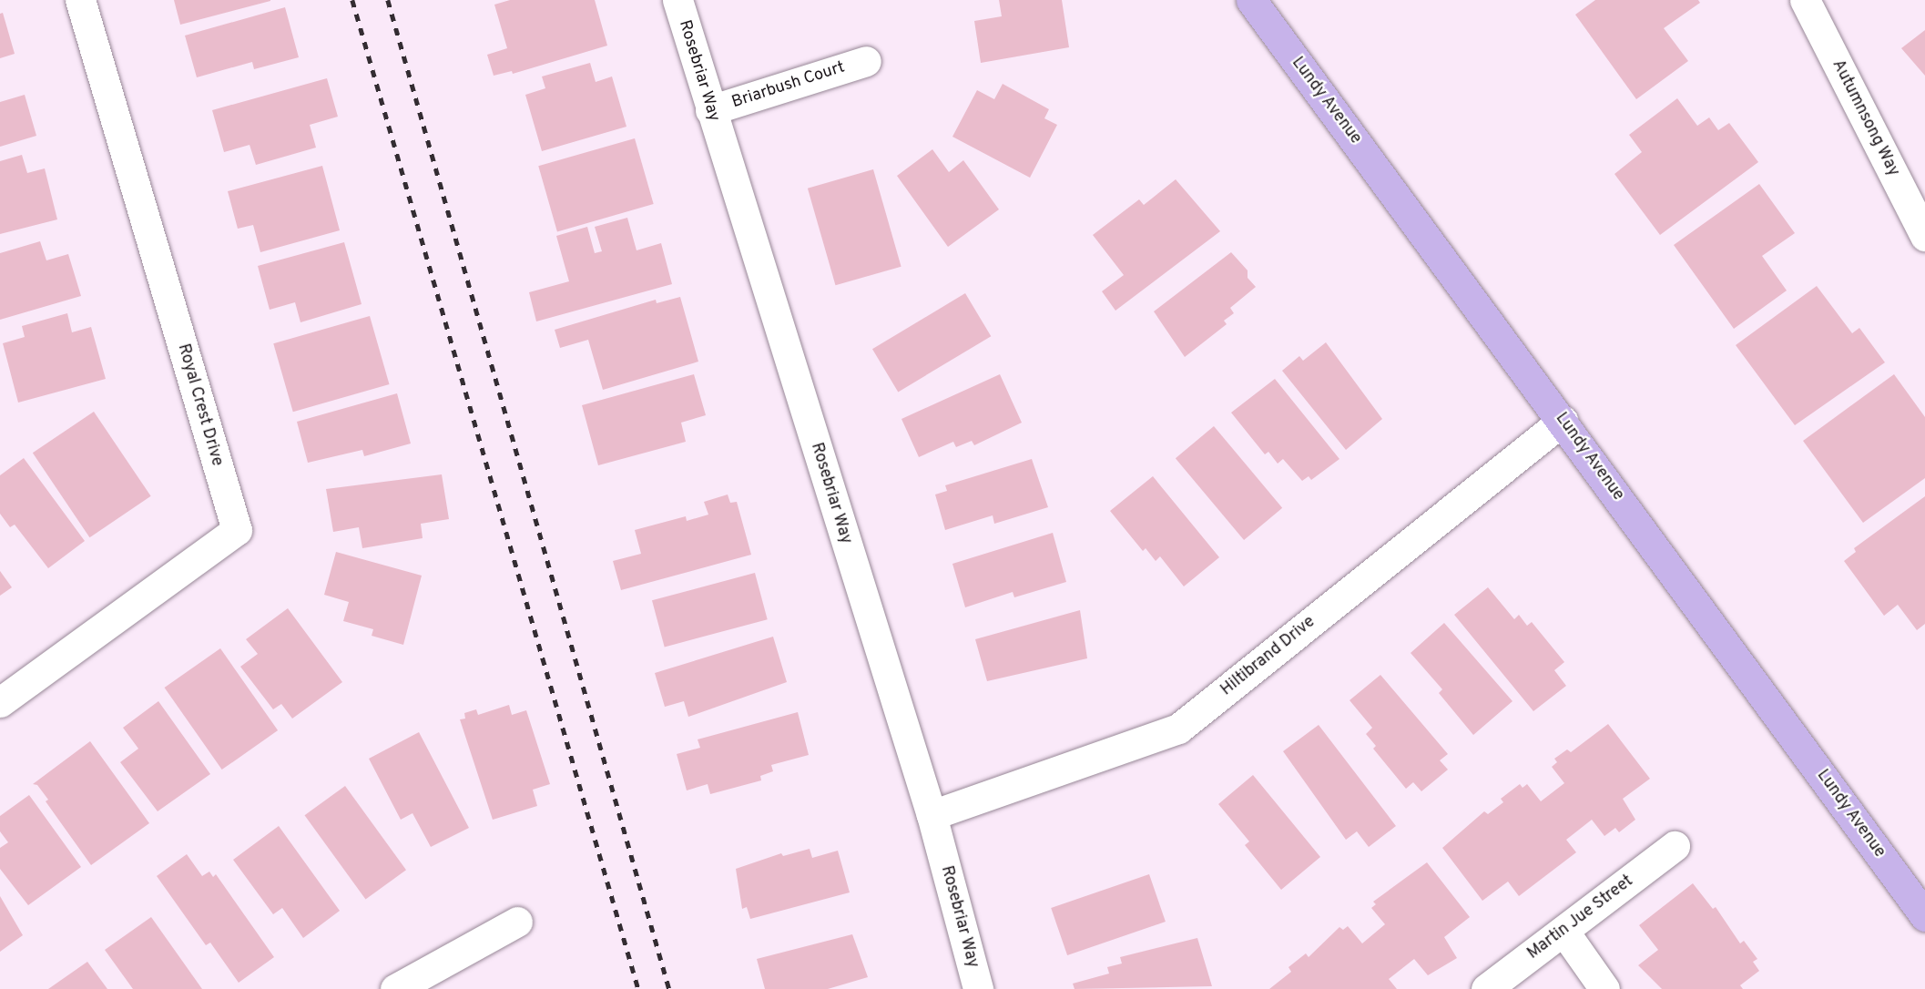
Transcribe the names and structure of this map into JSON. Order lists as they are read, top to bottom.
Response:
{
  "streets": {
    "main road": ["Lundy Avenue"],
    "street": [
      "Rosebriar Way",
      "Briarbush Court",
      "Autumnsong Way",
      "Royal Crest Drive",
      "Hiltibrand Drive",
      "Martin Jue Street"
    ]
  },
  "crossings": [
    ["Rosebriar Way", "Briarbush Court"],
    ["Rosebriar Way", "Hiltibrand Drive"],
    ["Lundy Avenue", "Hiltibrand Drive"]
  ]
}
